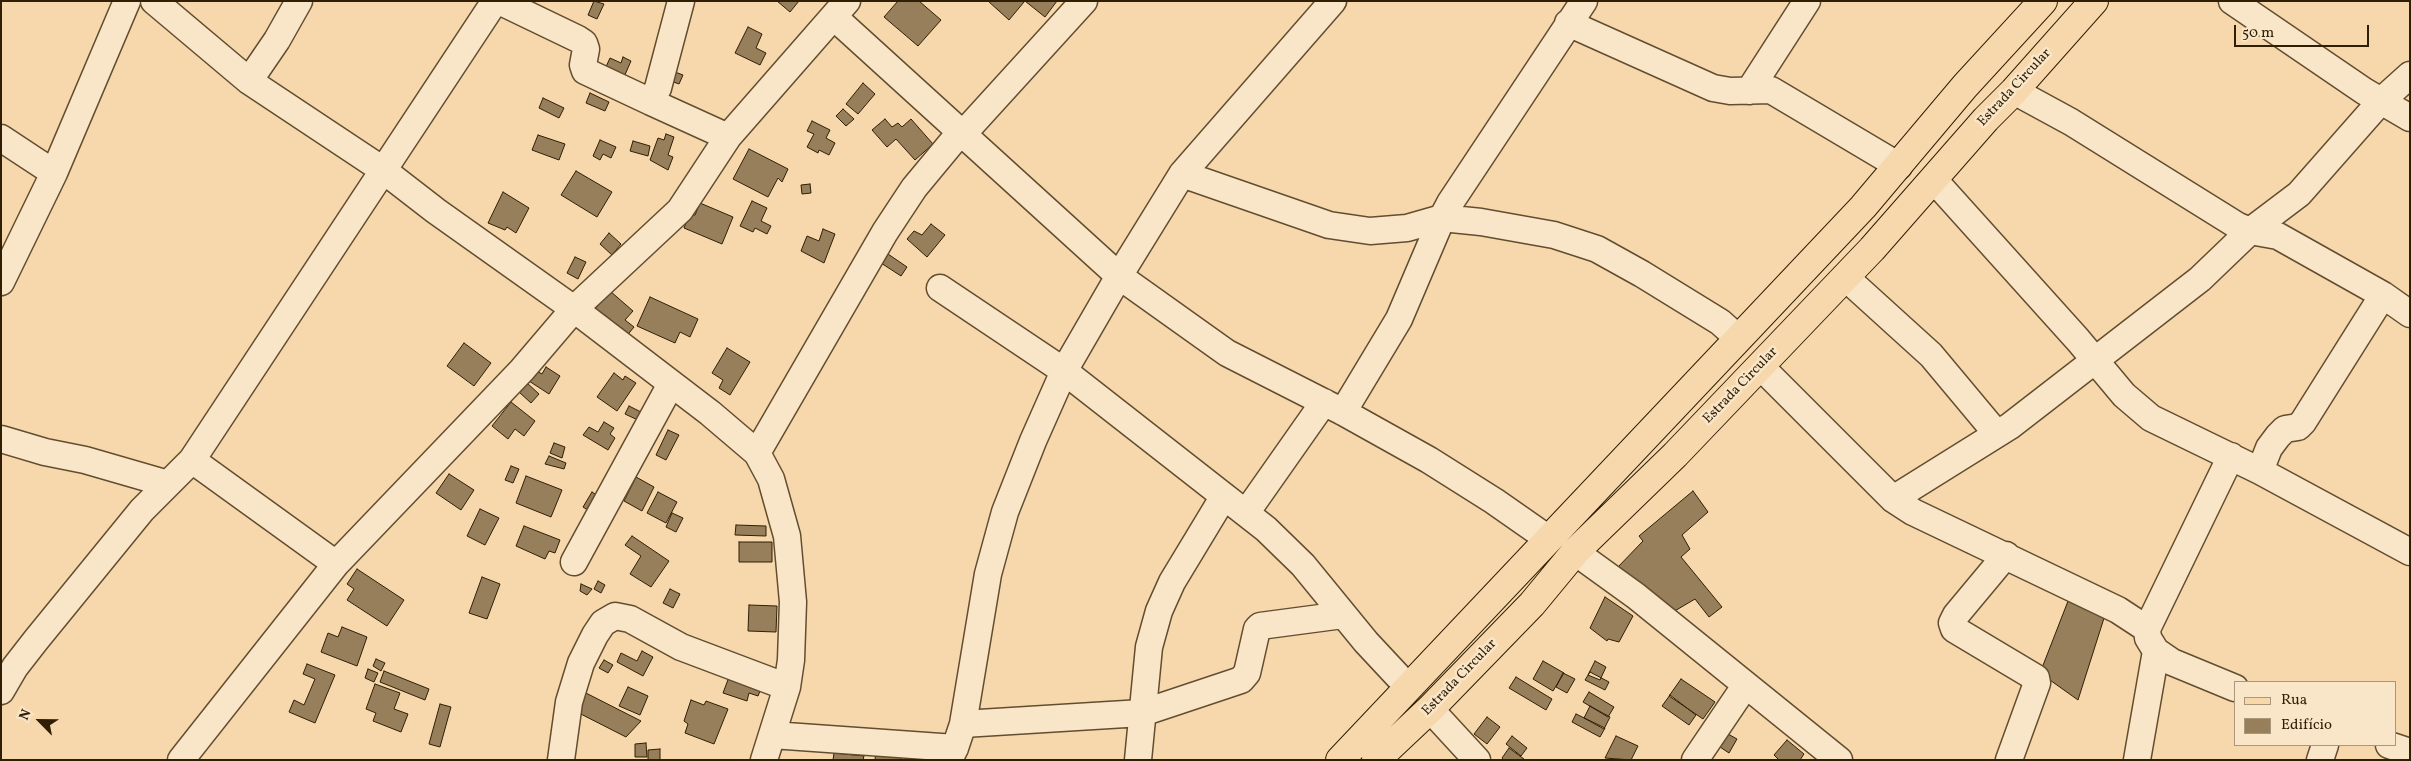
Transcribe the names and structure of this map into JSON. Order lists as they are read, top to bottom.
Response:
{
  "streets": {
    "main road": ["Estrada Circular"]
  },
  "legend": ["Rua", "Edifício"],
  "scale_bar": "50 m",
  "north": "top left"
}
